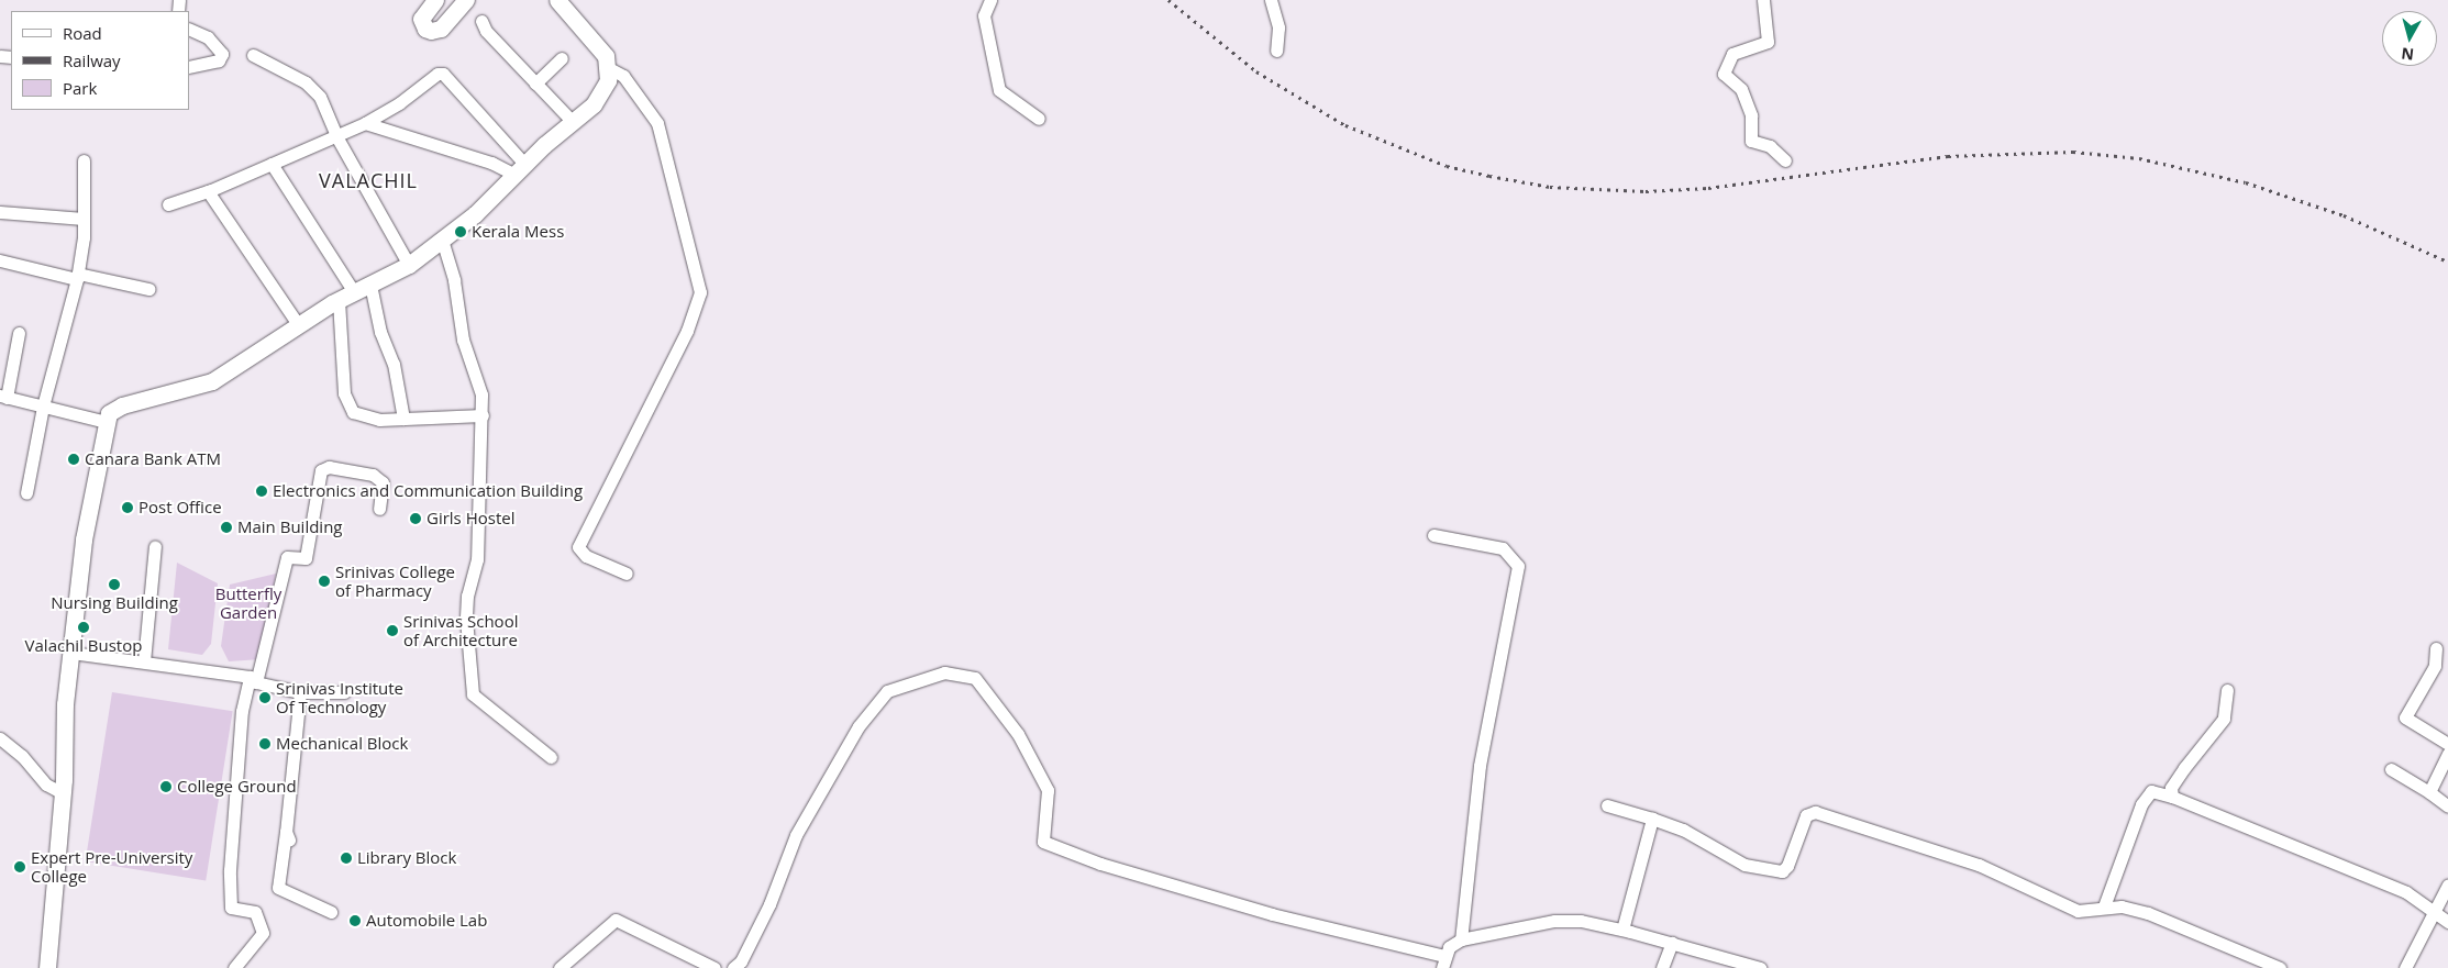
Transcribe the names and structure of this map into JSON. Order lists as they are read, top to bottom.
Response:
{
  "districts": ["VALACHIL"],
  "parks": ["Butterfly Garden"],
  "places": [
    "Kerala Mess",
    "Canara Bank ATM",
    "Electronics and Communication Building",
    "Post Office",
    "Girls Hostel",
    "Main Building",
    "Srinivas College of Pharmacy",
    "Nursing Building",
    "Valachil Bustop",
    "Srinivas School of Architecture",
    "Srinivas Institute Of Technology",
    "Mechanical Block",
    "College Ground",
    "Library Block",
    "Expert Pre-University College",
    "Automobile Lab"
  ],
  "legend": ["Road", "Railway", "Park"],
  "north": "bottom"
}
